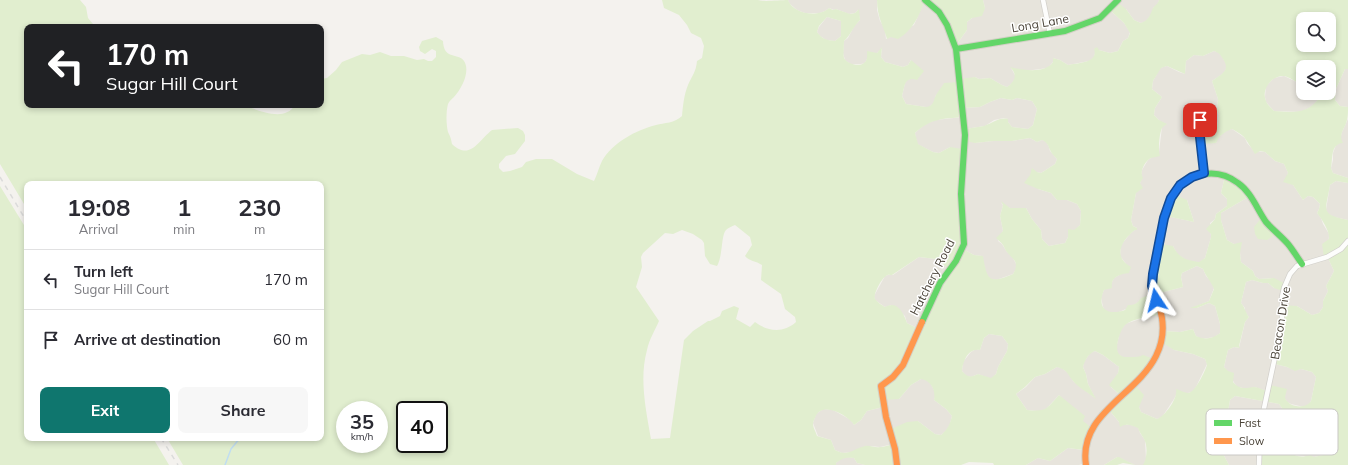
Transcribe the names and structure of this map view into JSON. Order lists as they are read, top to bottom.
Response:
{
  "streets": {
    "street": ["Long Lane", "Hatchery Road", "Beacon Drive"]
  },
  "crossings": [
    ["Long Lane", "Hatchery Road"]
  ],
  "legend": ["Fast", "Slow"],
  "page": {
    "turn": ["170 m", "Sugar Hill Court"],
    "eta": [
      "19:08",
      "Arrival",
      "1",
      "min",
      "230",
      "m"
    ],
    "list": [
      {
        "name": "Turn left",
        "note": "Sugar Hill Court",
        "value": "170 m"
      },
      {
        "name": "Arrive at destination",
        "value": "60 m"
      }
    ],
    "buttons": ["Exit", "Share"],
    "speed": "35 km/h",
    "limit": "40"
  }
}
